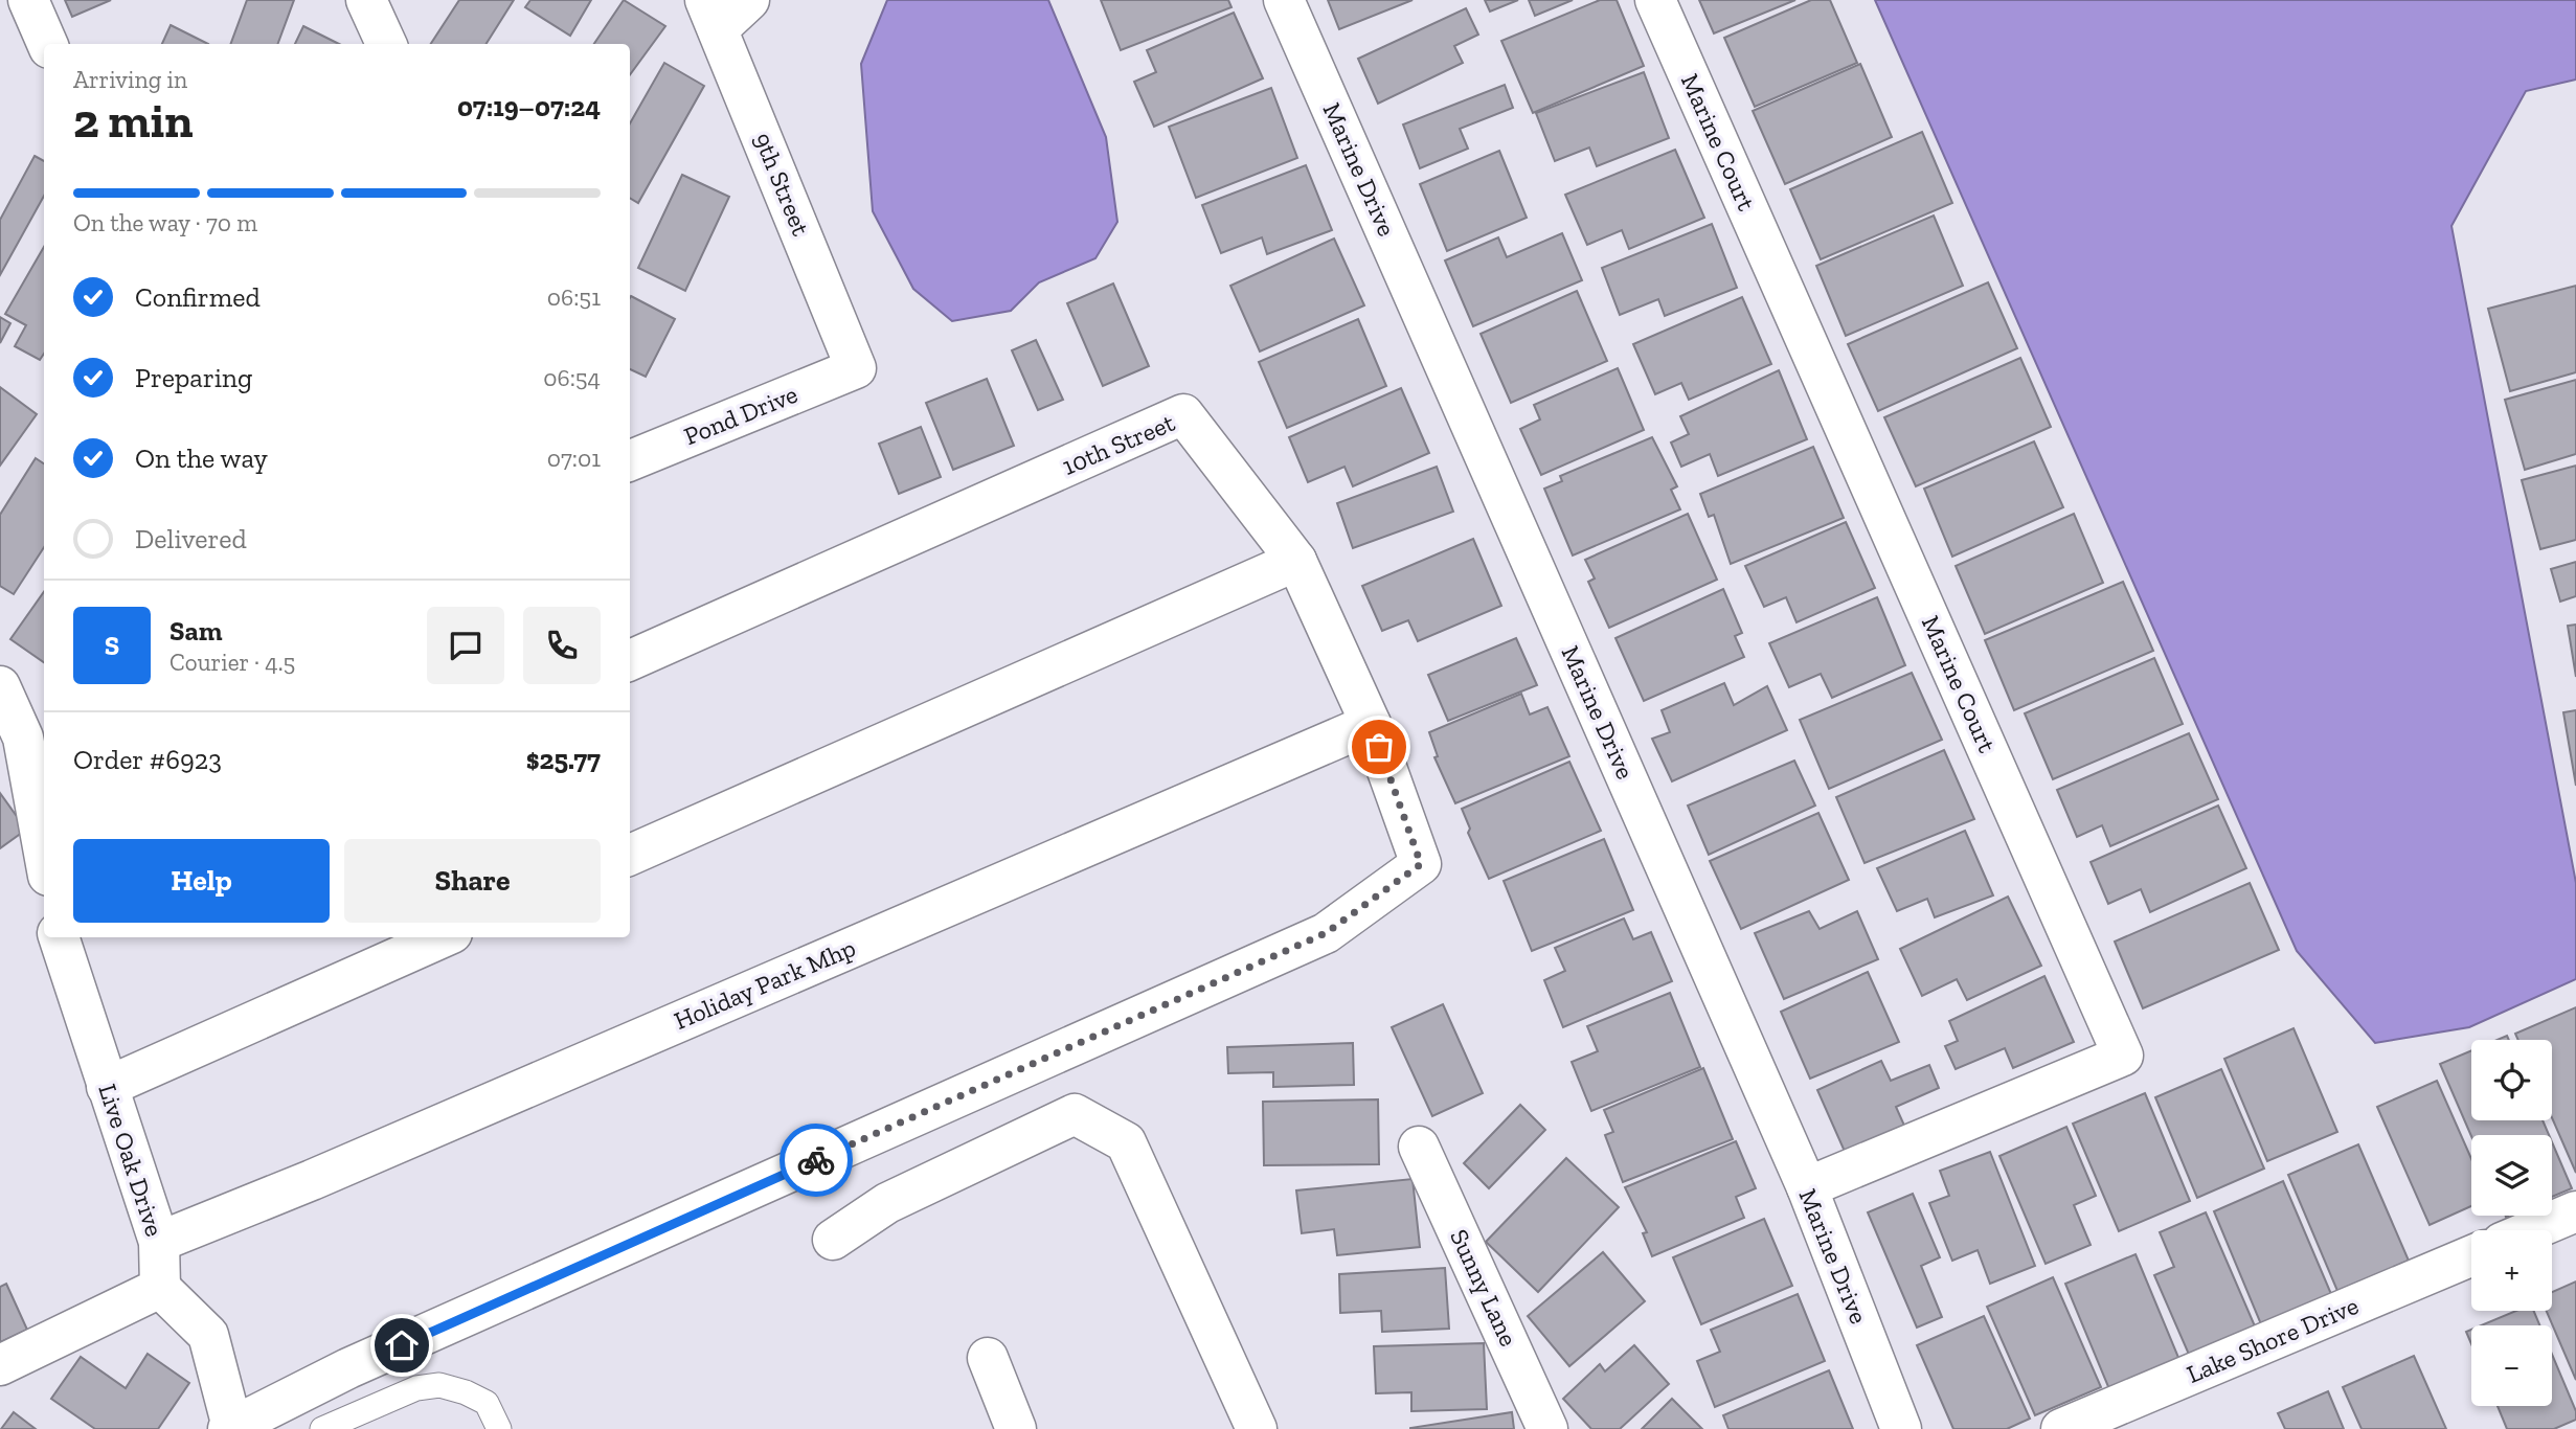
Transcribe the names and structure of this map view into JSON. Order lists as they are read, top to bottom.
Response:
{
  "streets": {
    "street": [
      "Marine Court",
      "Marine Drive",
      "9th Street",
      "Pond Drive",
      "10th Street",
      "Holiday Park Mhp",
      "Live Oak Drive",
      "Sunny Lane",
      "Lake Shore Drive"
    ]
  },
  "crossings": [
    ["Marine Court", "Marine Drive"],
    ["9th Street", "Pond Drive"],
    ["10th Street", "Holiday Park Mhp"],
    ["Holiday Park Mhp", "Live Oak Drive"]
  ],
  "page": {
    "heading": ["2 min", "Arriving in", "07:19–07:24"],
    "panel": [
      "Sam",
      "Courier · 4.5",
      "Order #6923",
      "$25.77"
    ],
    "bar": "On the way · 70 m",
    "list": [
      ["Confirmed", "06:51"],
      ["Preparing", "06:54"],
      ["On the way", "07:01"],
      "Delivered"
    ],
    "round": "S",
    "buttons": ["Help", "Share"],
    "map_buttons": ["+", "−"]
  }
}
